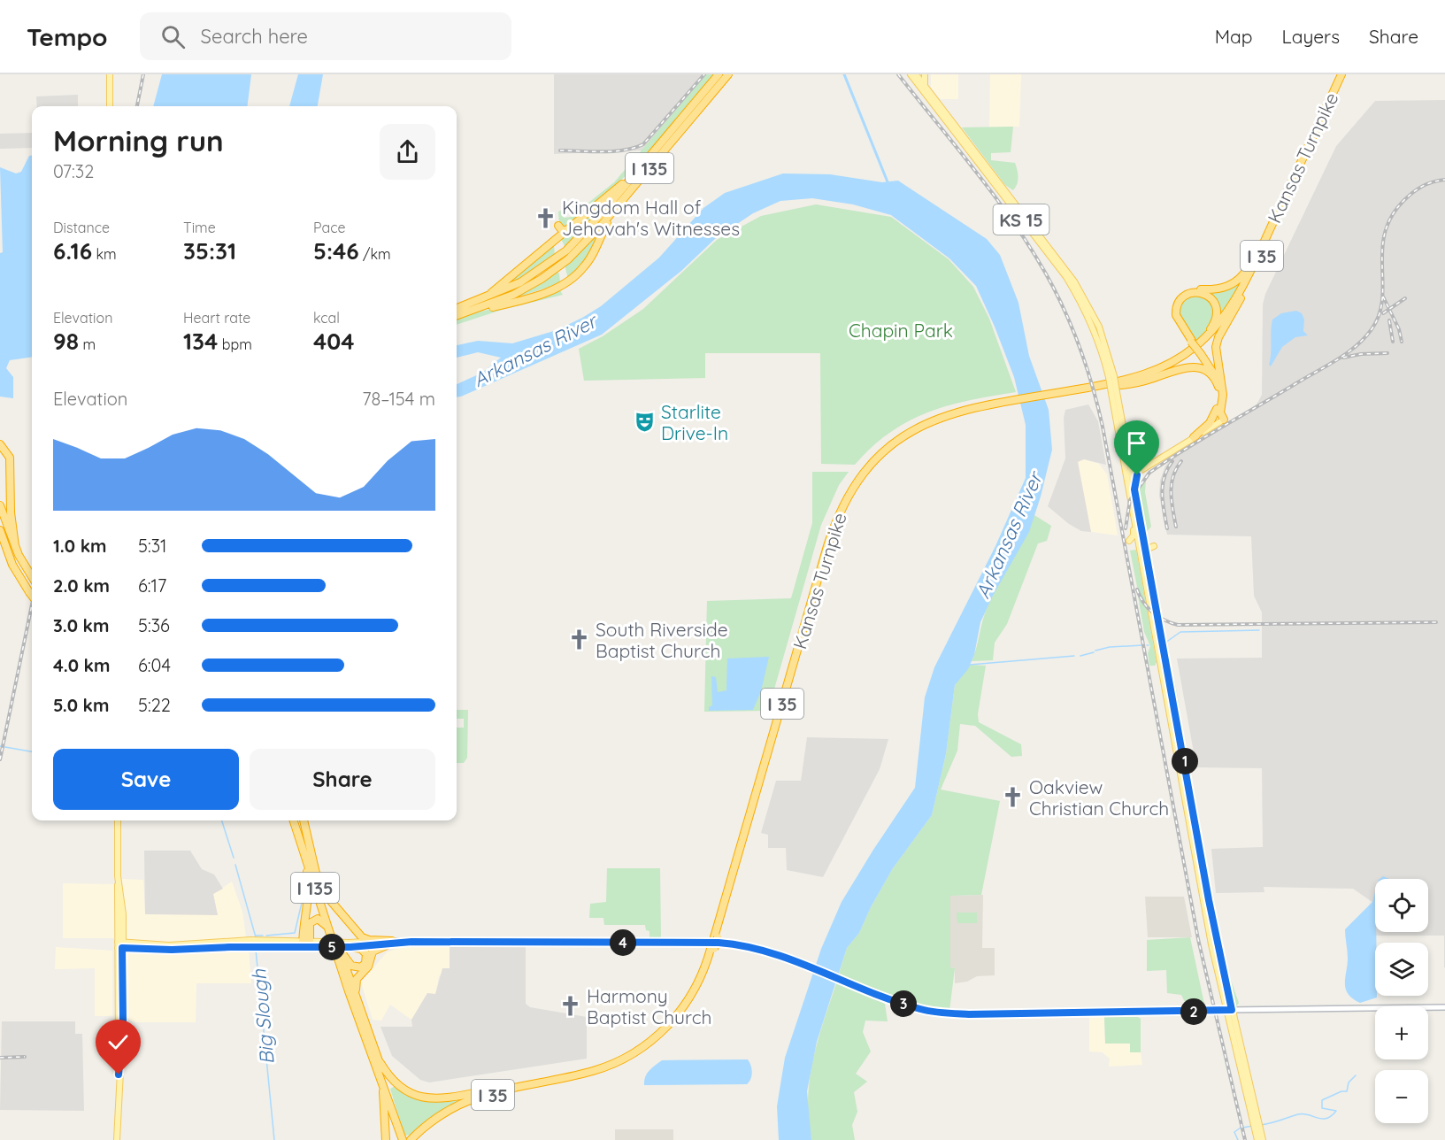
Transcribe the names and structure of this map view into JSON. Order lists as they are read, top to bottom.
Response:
{
  "streets": {
    "highway": ["Kansas Turnpike", "I 135", "I 35"],
    "main road": ["KS 15"]
  },
  "water": ["Arkansas River", "Big Slough"],
  "parks": ["Chapin Park"],
  "places": {
    "church": [
      "Kingdom Hall of Jehovah's Witnesses",
      "South Riverside Baptist Church",
      "Oakview Christian Church",
      "Harmony Baptist Church"
    ],
    "theatre": ["Starlite Drive-In"]
  },
  "page": {
    "header": "Tempo",
    "search": "Search here",
    "nav": ["Map", "Layers", "Share"],
    "heading": ["Morning run", "07:32"],
    "stats": [
      ["Distance", "6.16 km"],
      ["Time", "35:31"],
      ["Pace", "5:46 /km"],
      ["Elevation", "98 m"],
      ["Heart rate", "134 bpm"],
      ["kcal", "404"]
    ],
    "chart": ["Elevation", "78–154 m"],
    "list": [
      {
        "name": "1.0 km",
        "note": "5:31"
      },
      {
        "name": "2.0 km",
        "note": "6:17"
      },
      {
        "name": "3.0 km",
        "note": "5:36"
      },
      {
        "name": "4.0 km",
        "note": "6:04"
      },
      {
        "name": "5.0 km",
        "note": "5:22"
      }
    ],
    "buttons": ["Save", "Share"],
    "pins": [
      "1",
      "4",
      "5",
      "3",
      "2"
    ],
    "map_buttons": ["+", "−"]
  }
}
